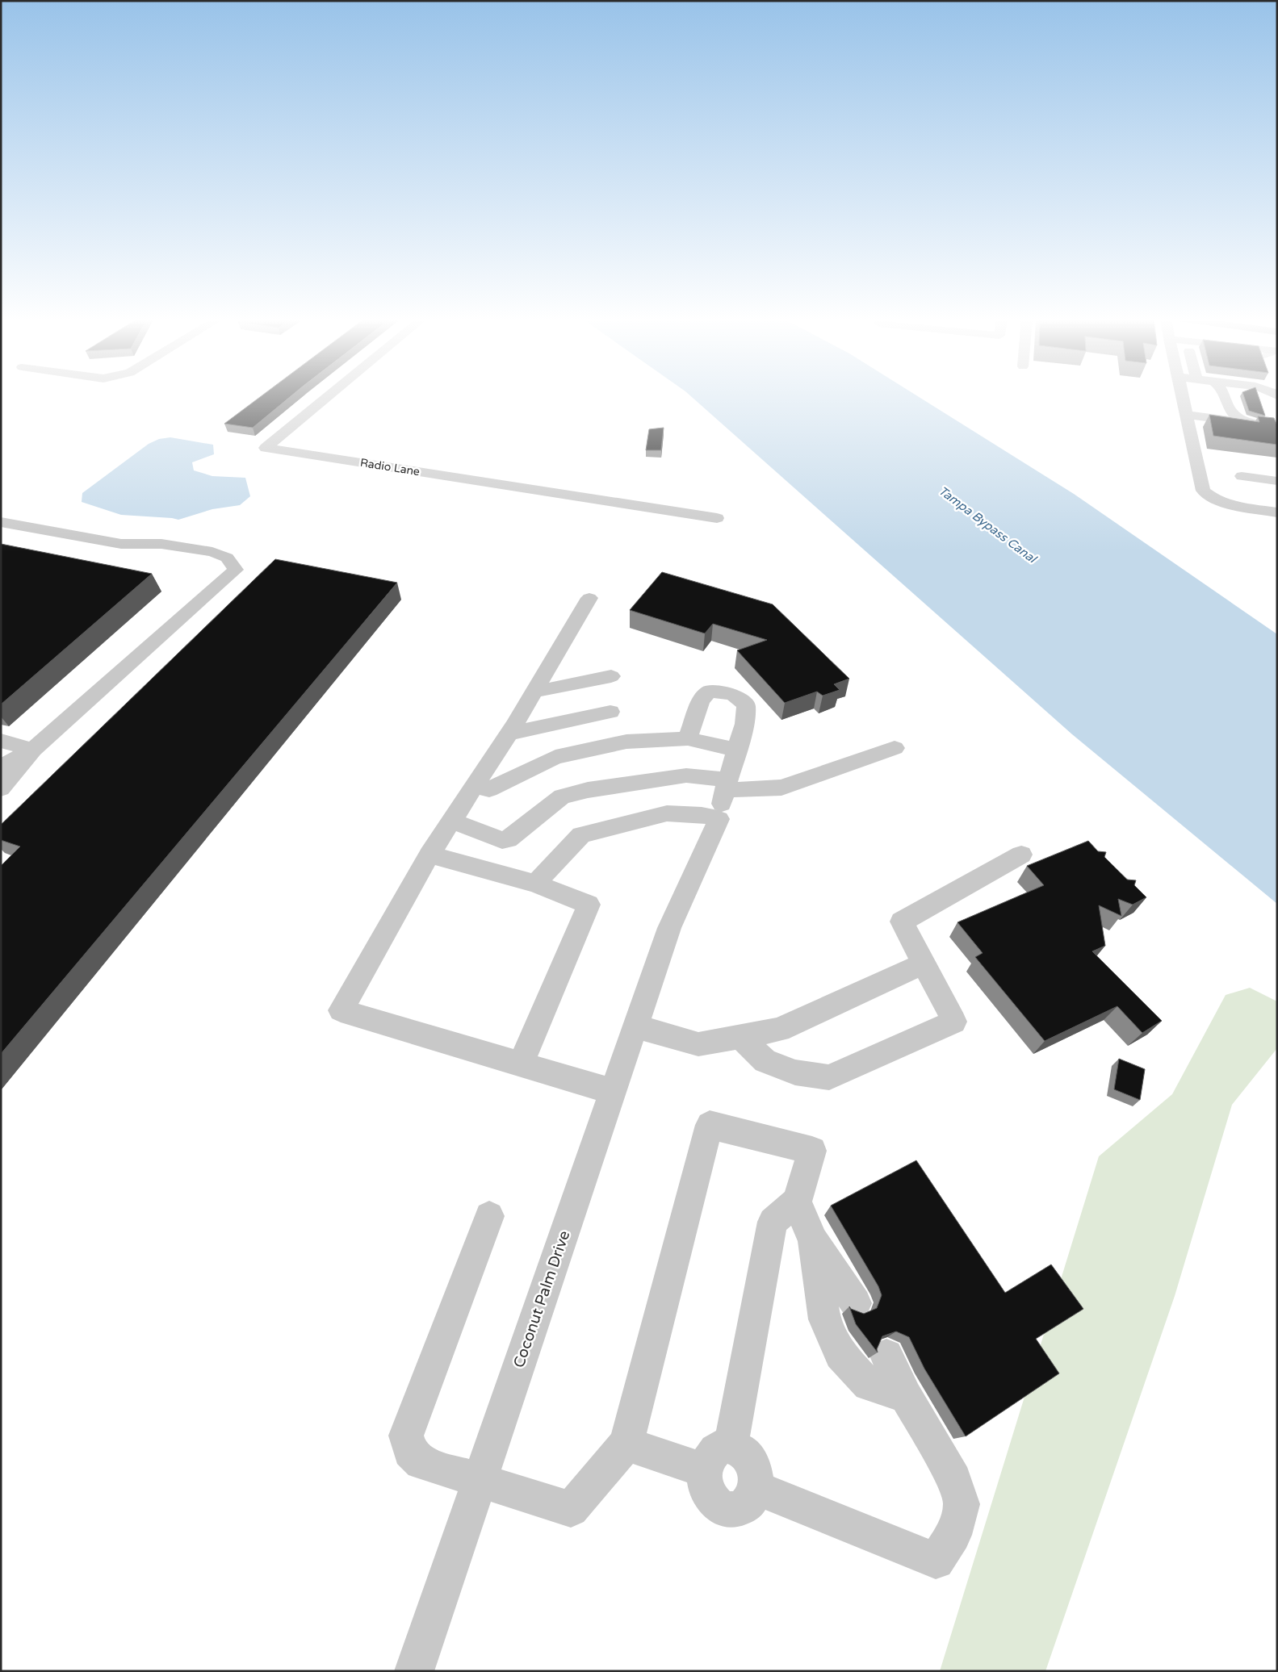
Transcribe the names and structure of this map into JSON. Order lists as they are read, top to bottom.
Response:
{
  "streets": {
    "street": ["Radio Lane", "Coconut Palm Drive"]
  },
  "water": ["Tampa Bypass Canal"]
}
